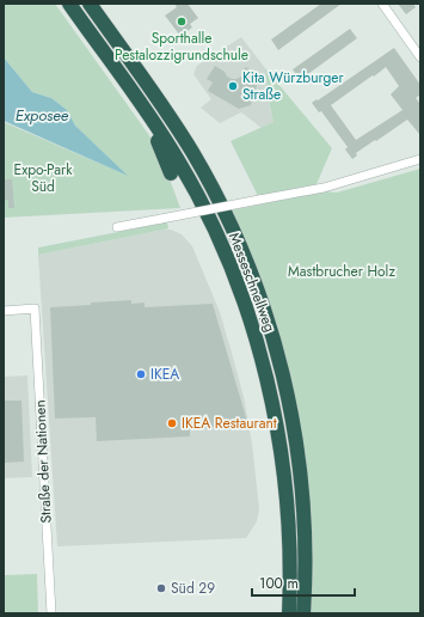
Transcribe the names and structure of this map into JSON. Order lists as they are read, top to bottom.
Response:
{
  "streets": {
    "highway": ["Messeschnellweg"],
    "street": ["Straße der Nationen"]
  },
  "water": ["Exposee"],
  "parks": ["Expo-Park Süd", "Mastbrucher Holz"],
  "places": [
    "Sporthalle Pestalozzigrundschule",
    "Kita Würzburger Straße",
    "IKEA",
    "IKEA Restaurant",
    "Süd 29"
  ],
  "scale_bar": "100 m"
}
